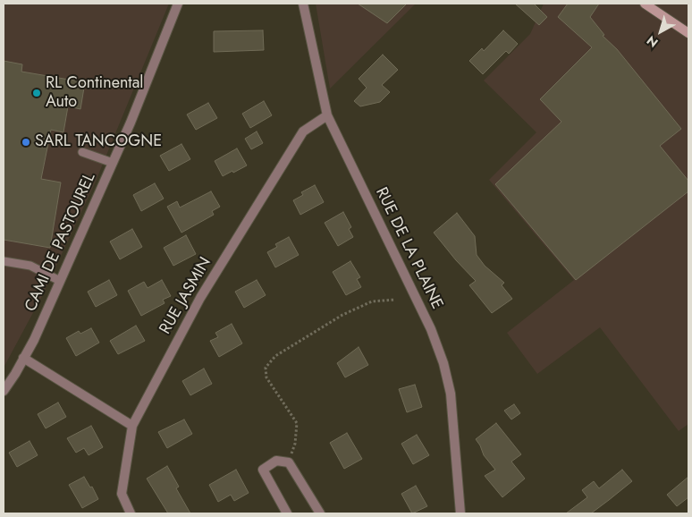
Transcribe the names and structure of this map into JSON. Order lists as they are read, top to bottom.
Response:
{
  "streets": {
    "street": ["CAMI DE PASTOUREL", "RUE DE LA PLAINE", "RUE JASMIN"]
  },
  "crossings": [
    ["RUE DE LA PLAINE", "RUE JASMIN"]
  ],
  "places": ["RL Continental Auto", "SARL TANCOGNE"],
  "north": "bottom left"
}
